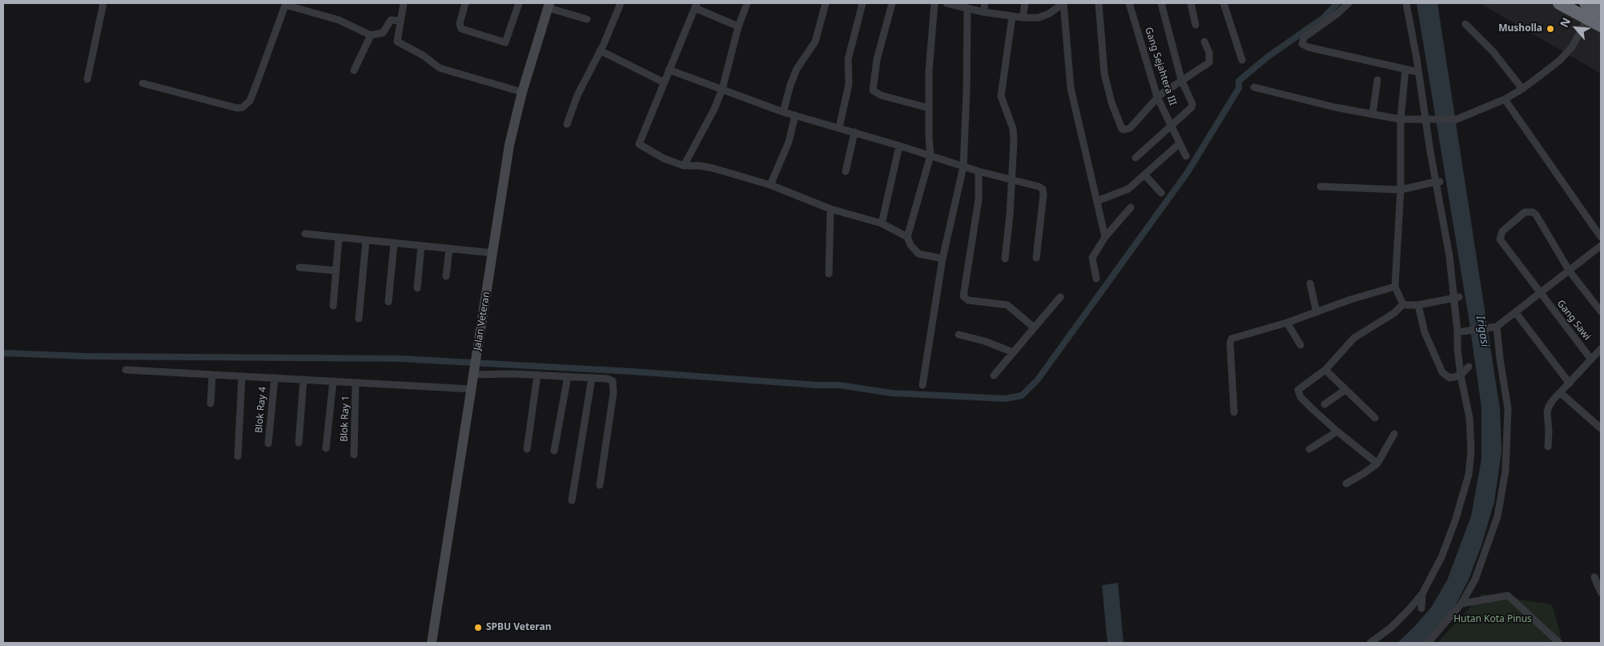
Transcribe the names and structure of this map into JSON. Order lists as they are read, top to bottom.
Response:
{
  "streets": {
    "street": [
      "Gang Sejahtera III",
      "Gang Sawi",
      "Jalan Veteran",
      "Blok Ray 4",
      "Blok Ray 1"
    ]
  },
  "water": ["Irigasi"],
  "parks": ["Hutan Kota Pinus"],
  "places": ["Musholla", "SPBU Veteran"],
  "north": "top left"
}
